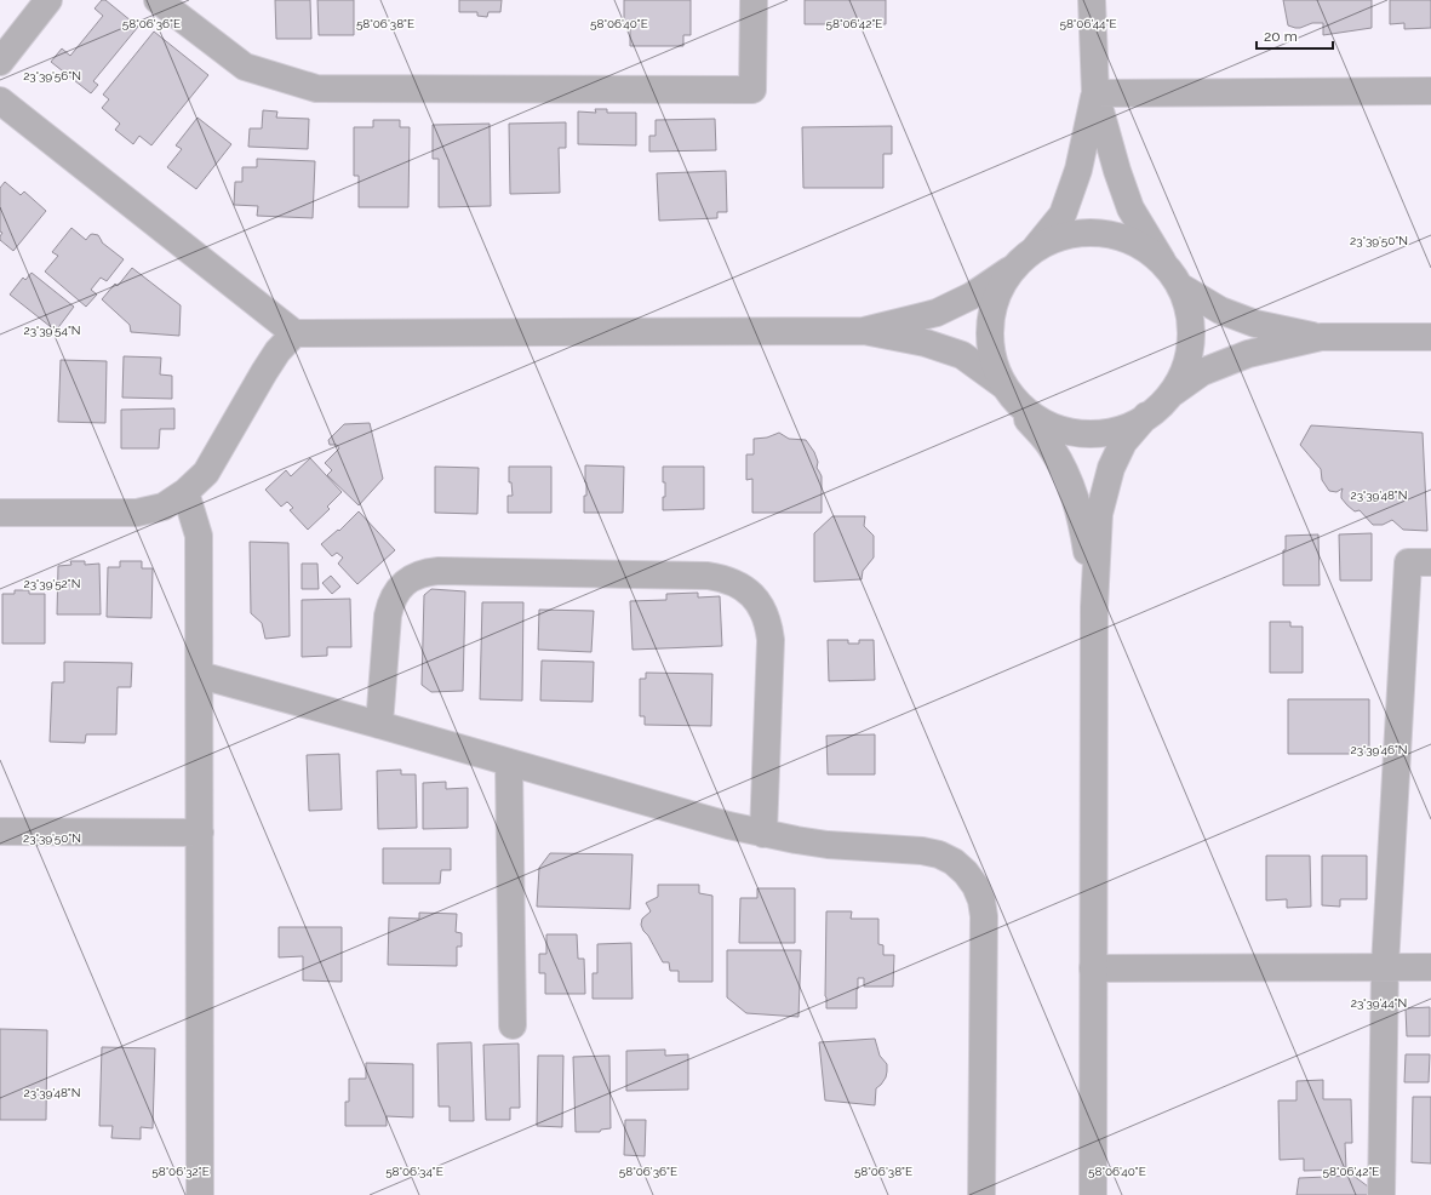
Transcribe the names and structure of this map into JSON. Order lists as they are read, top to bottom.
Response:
{
  "scale_bar": "20 m",
  "coordinates": [
    "58°06'36\"E",
    "58°06'38\"E",
    "58°06'40\"E",
    "58°06'42\"E",
    "58°06'44\"E",
    "23°39'56\"N",
    "23°39'50\"N",
    "23°39'54\"N",
    "23°39'48\"N",
    "23°39'52\"N",
    "23°39'46\"N",
    "23°39'44\"N",
    "58°06'32\"E",
    "58°06'34\"E"
  ]
}
